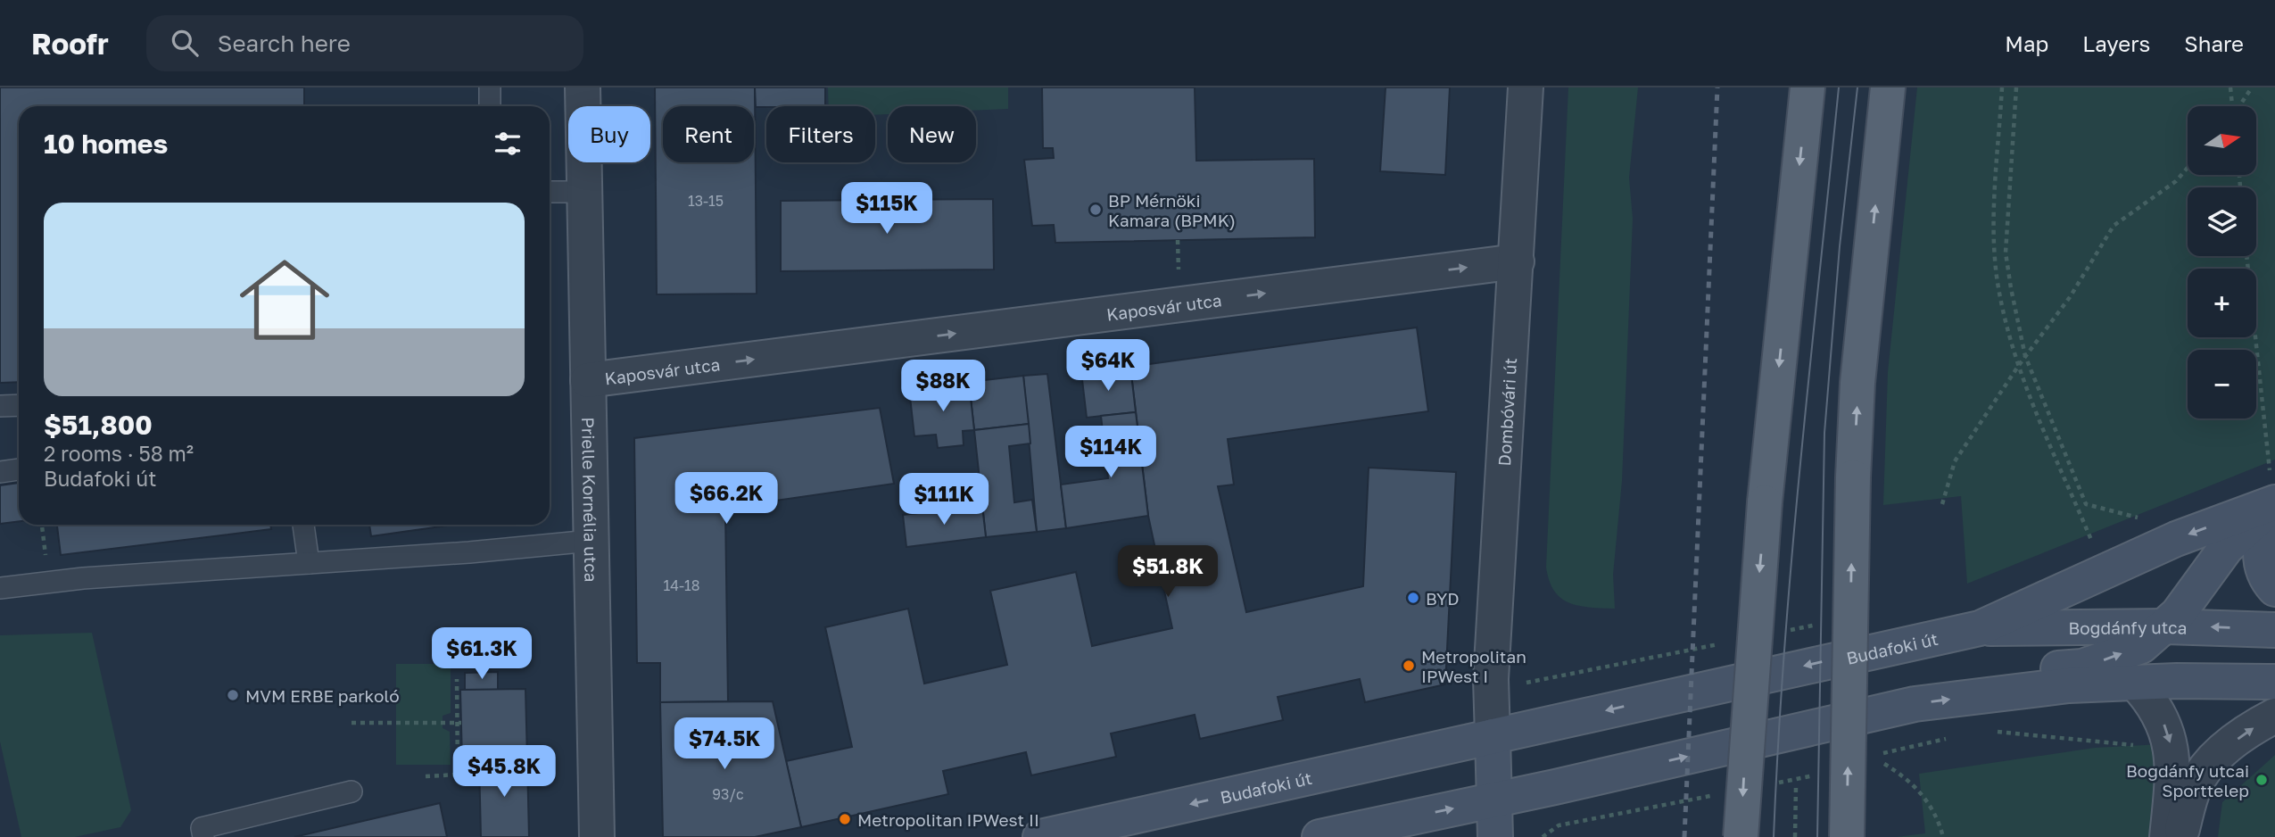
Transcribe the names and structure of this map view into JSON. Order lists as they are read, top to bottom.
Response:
{
  "streets": {
    "main road": ["Bogdánfy utca", "Budafoki út"],
    "street": ["Kaposvár utca", "Dombóvári út", "Prielle Kornélia utca"]
  },
  "crossings": [
    ["Kaposvár utca", "Dombóvári út"],
    ["Kaposvár utca", "Prielle Kornélia utca"],
    ["Dombóvári út", "Budafoki út"],
    ["Bogdánfy utca", "Budafoki út"]
  ],
  "one_way": ["Kaposvár utca"],
  "places": [
    "BP Mérnöki Kamara (BPMK)",
    "BYD",
    "Metropolitan IPWest I",
    "MVM ERBE parkoló",
    "Bogdánfy utcai Sporttelep",
    "Metropolitan IPWest II"
  ],
  "house_numbers": ["13-15", "14-18", "93/c"],
  "north": "right",
  "page": {
    "header": "Roofr",
    "search": "Search here",
    "nav": ["Map", "Layers", "Share"],
    "map_buttons": ["+", "−"],
    "chip": [
      "Buy",
      "Rent",
      "Filters",
      "New"
    ],
    "heading": "10 homes",
    "list": [
      {
        "name": "$51,800",
        "note": "2 rooms · 58 m² · Budafoki út"
      }
    ],
    "price": [
      "$115K",
      "$64K",
      "$88K",
      "$114K",
      "$66.2K",
      "$111K",
      "$51.8K",
      "$61.3K",
      "$74.5K",
      "$45.8K"
    ]
  }
}
